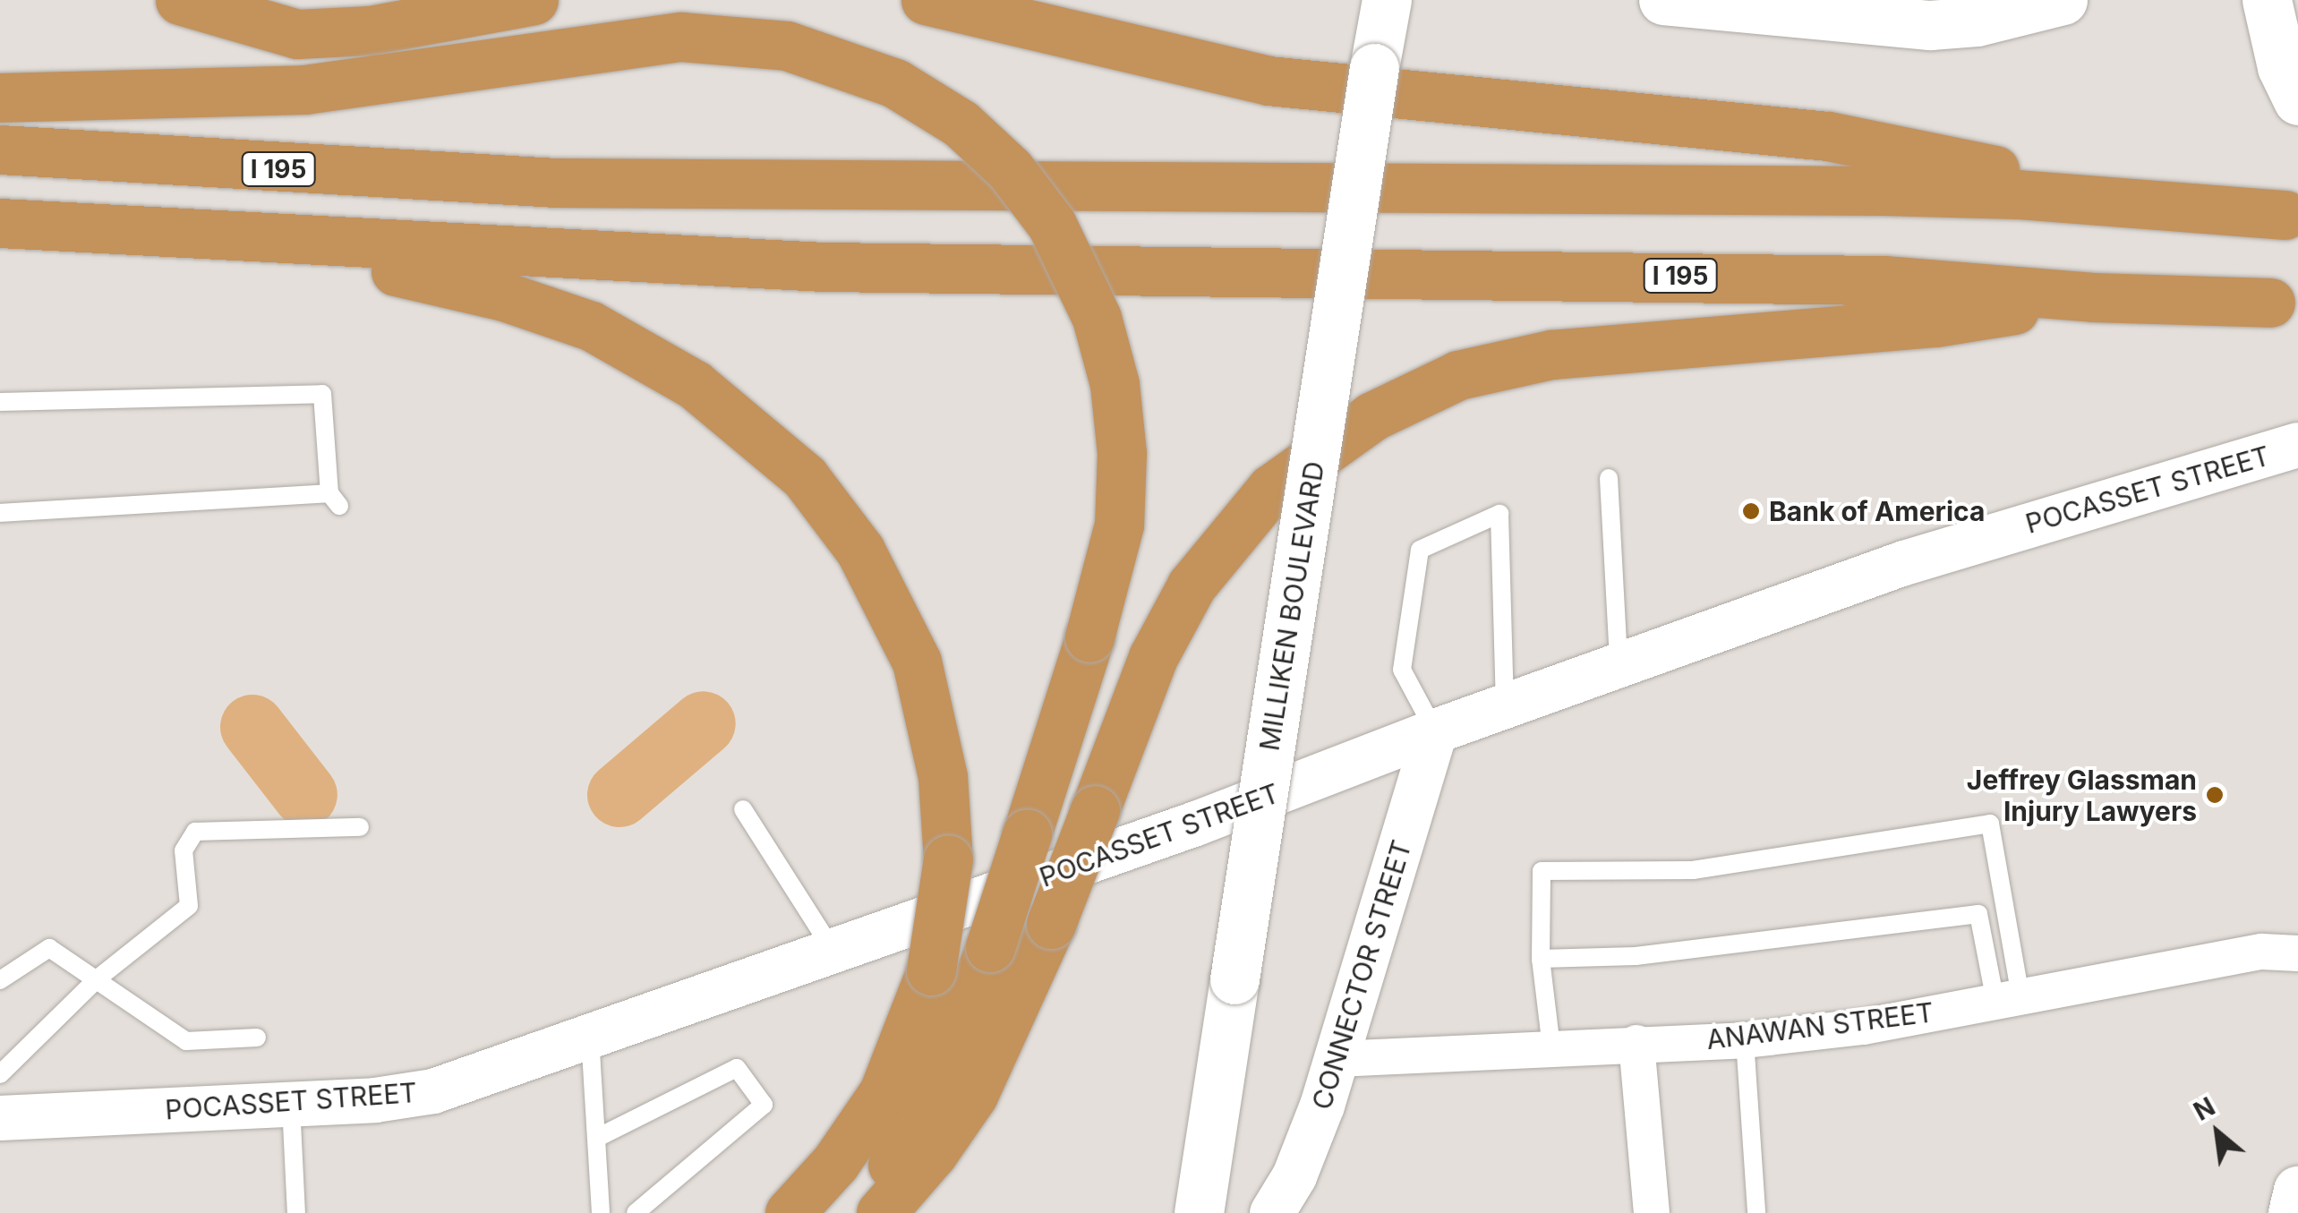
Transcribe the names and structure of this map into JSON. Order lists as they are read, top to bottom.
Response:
{
  "streets": {
    "highway": ["I 195"],
    "main road": ["MILLIKEN BOULEVARD"],
    "street": ["POCASSET STREET", "CONNECTOR STREET", "ANAWAN STREET"]
  },
  "crossings": [
    ["POCASSET STREET", "CONNECTOR STREET"],
    ["CONNECTOR STREET", "ANAWAN STREET"]
  ],
  "places": ["Bank of America", "Jeffrey Glassman Injury Lawyers"],
  "north": "top left"
}
